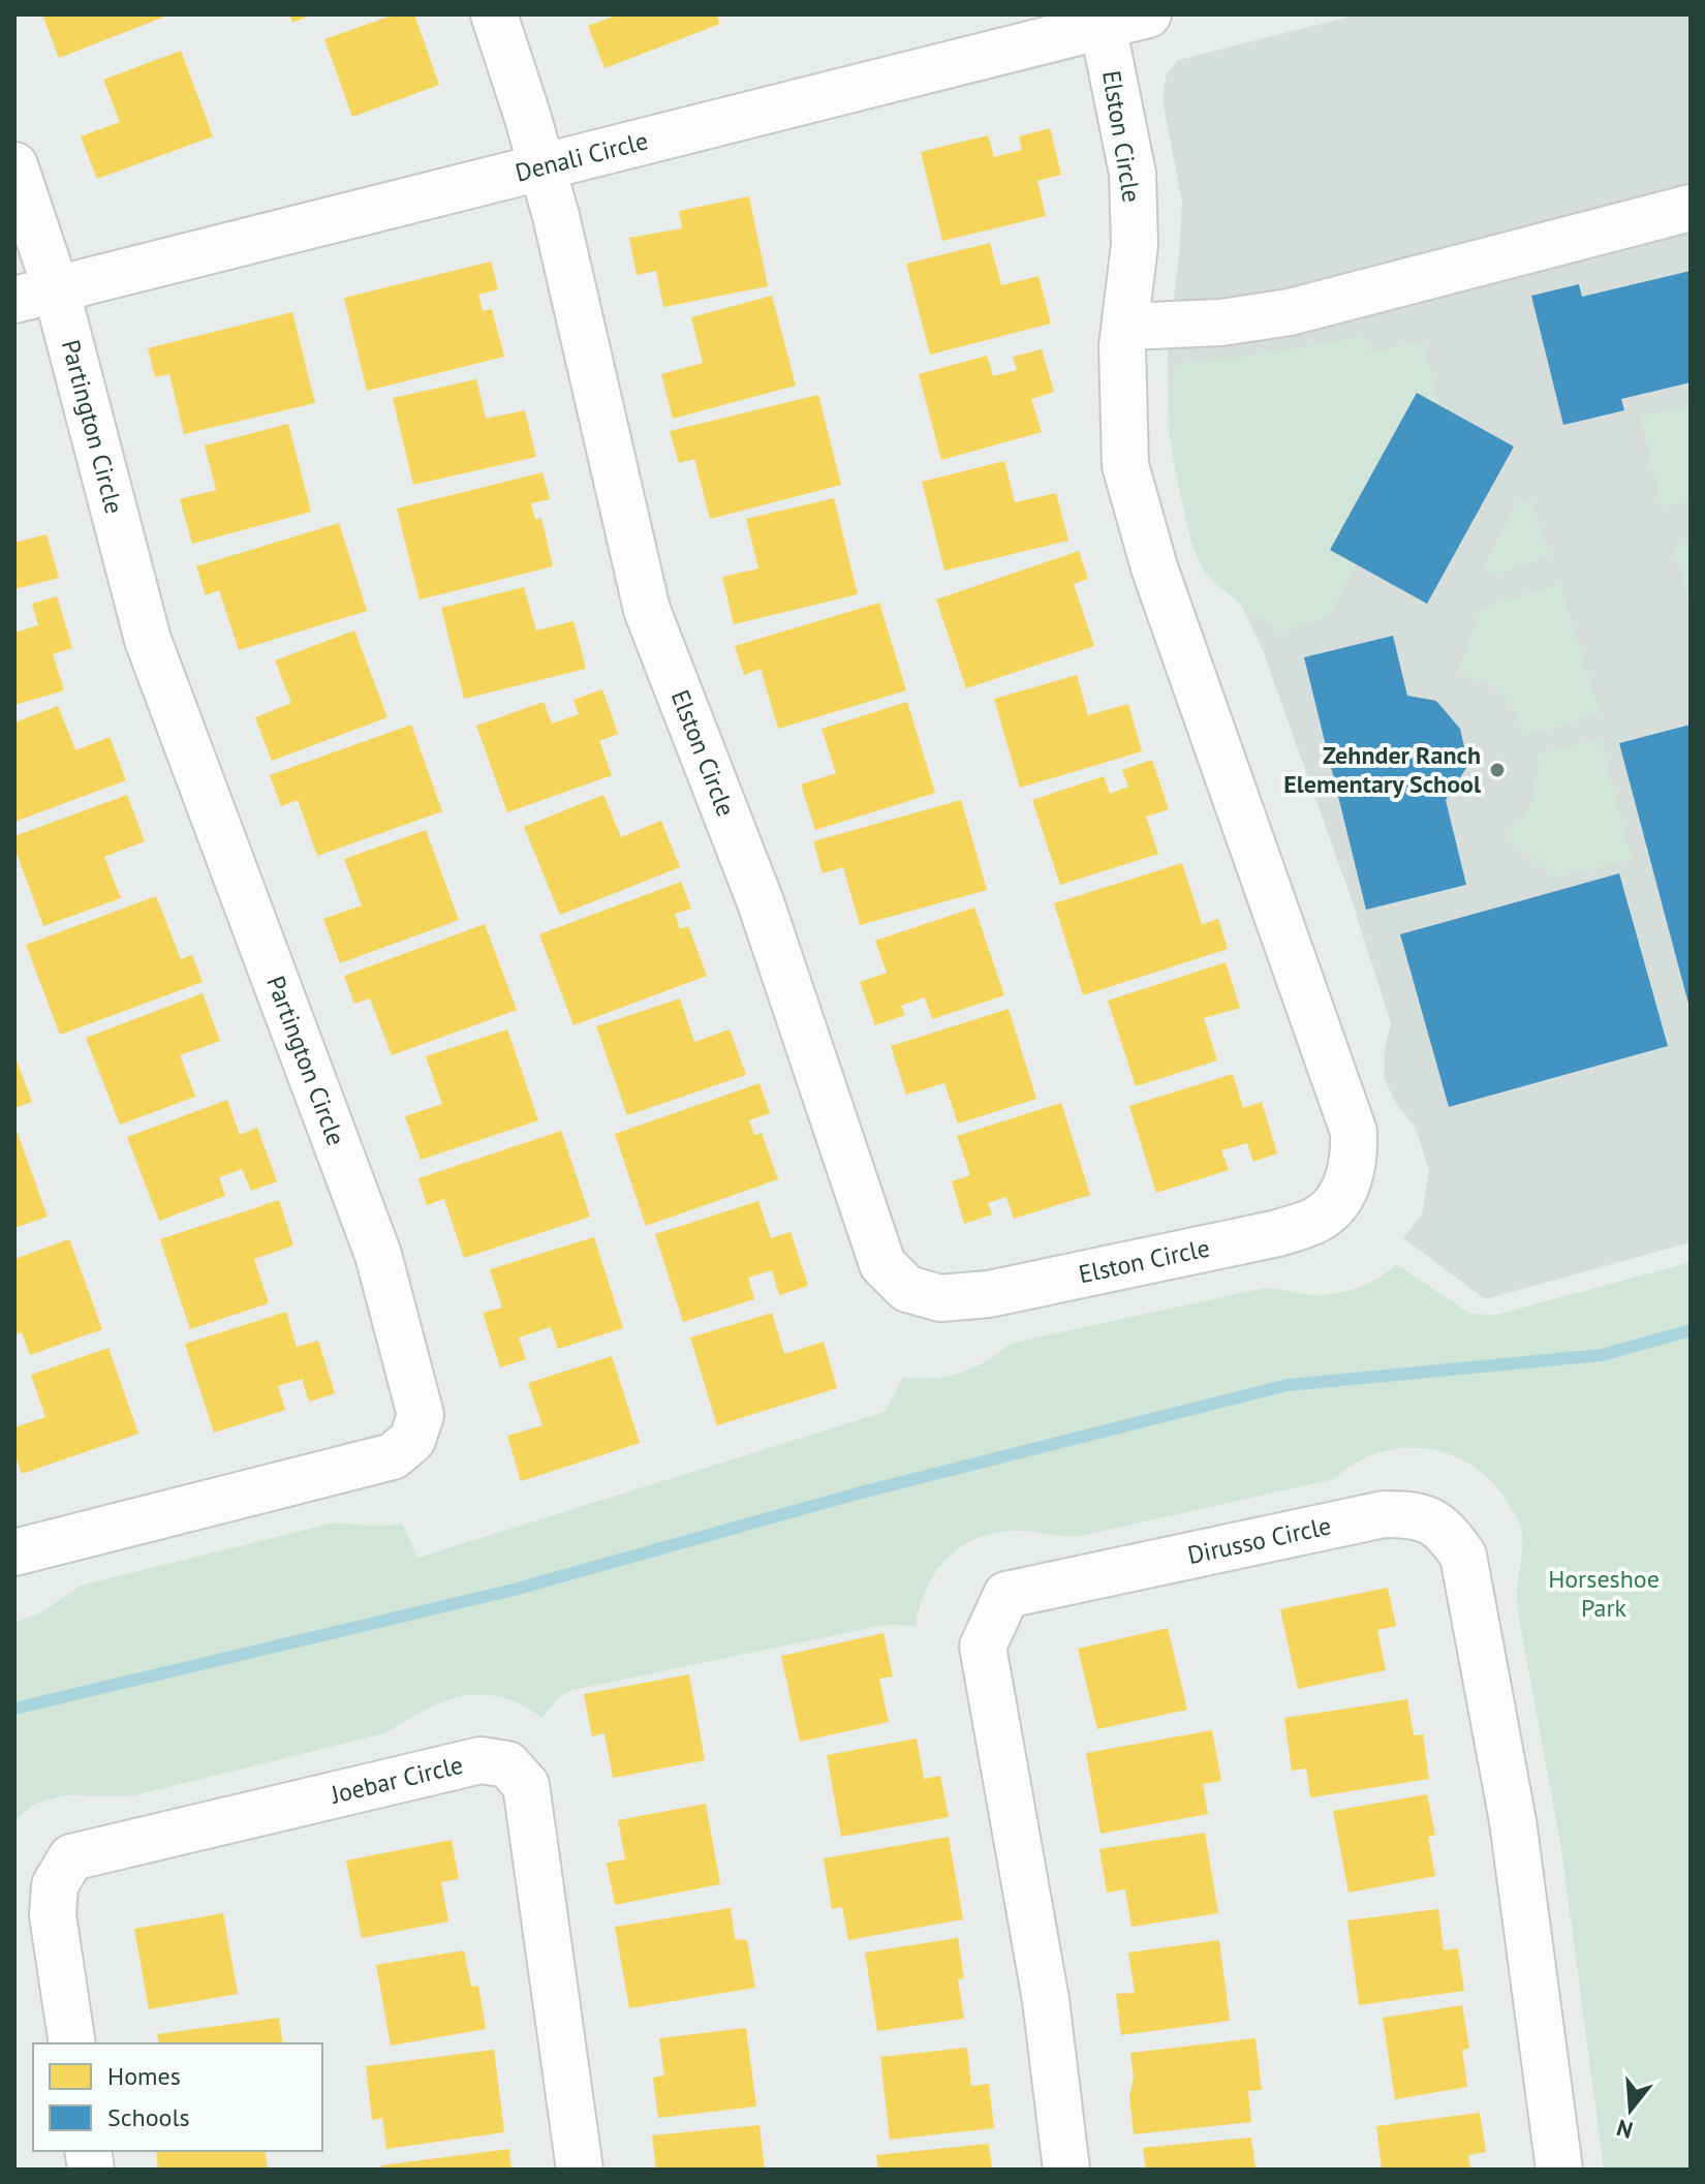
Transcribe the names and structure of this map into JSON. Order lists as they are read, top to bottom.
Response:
{
  "streets": {
    "street": [
      "Elston Circle",
      "Denali Circle",
      "Partington Circle",
      "Dirusso Circle",
      "Joebar Circle"
    ]
  },
  "crossings": [
    ["Elston Circle", "Denali Circle"],
    ["Denali Circle", "Partington Circle"]
  ],
  "parks": ["Horseshoe Park"],
  "places": ["Zehnder Ranch Elementary School"],
  "legend": ["Homes", "Schools"],
  "north": "bottom"
}
